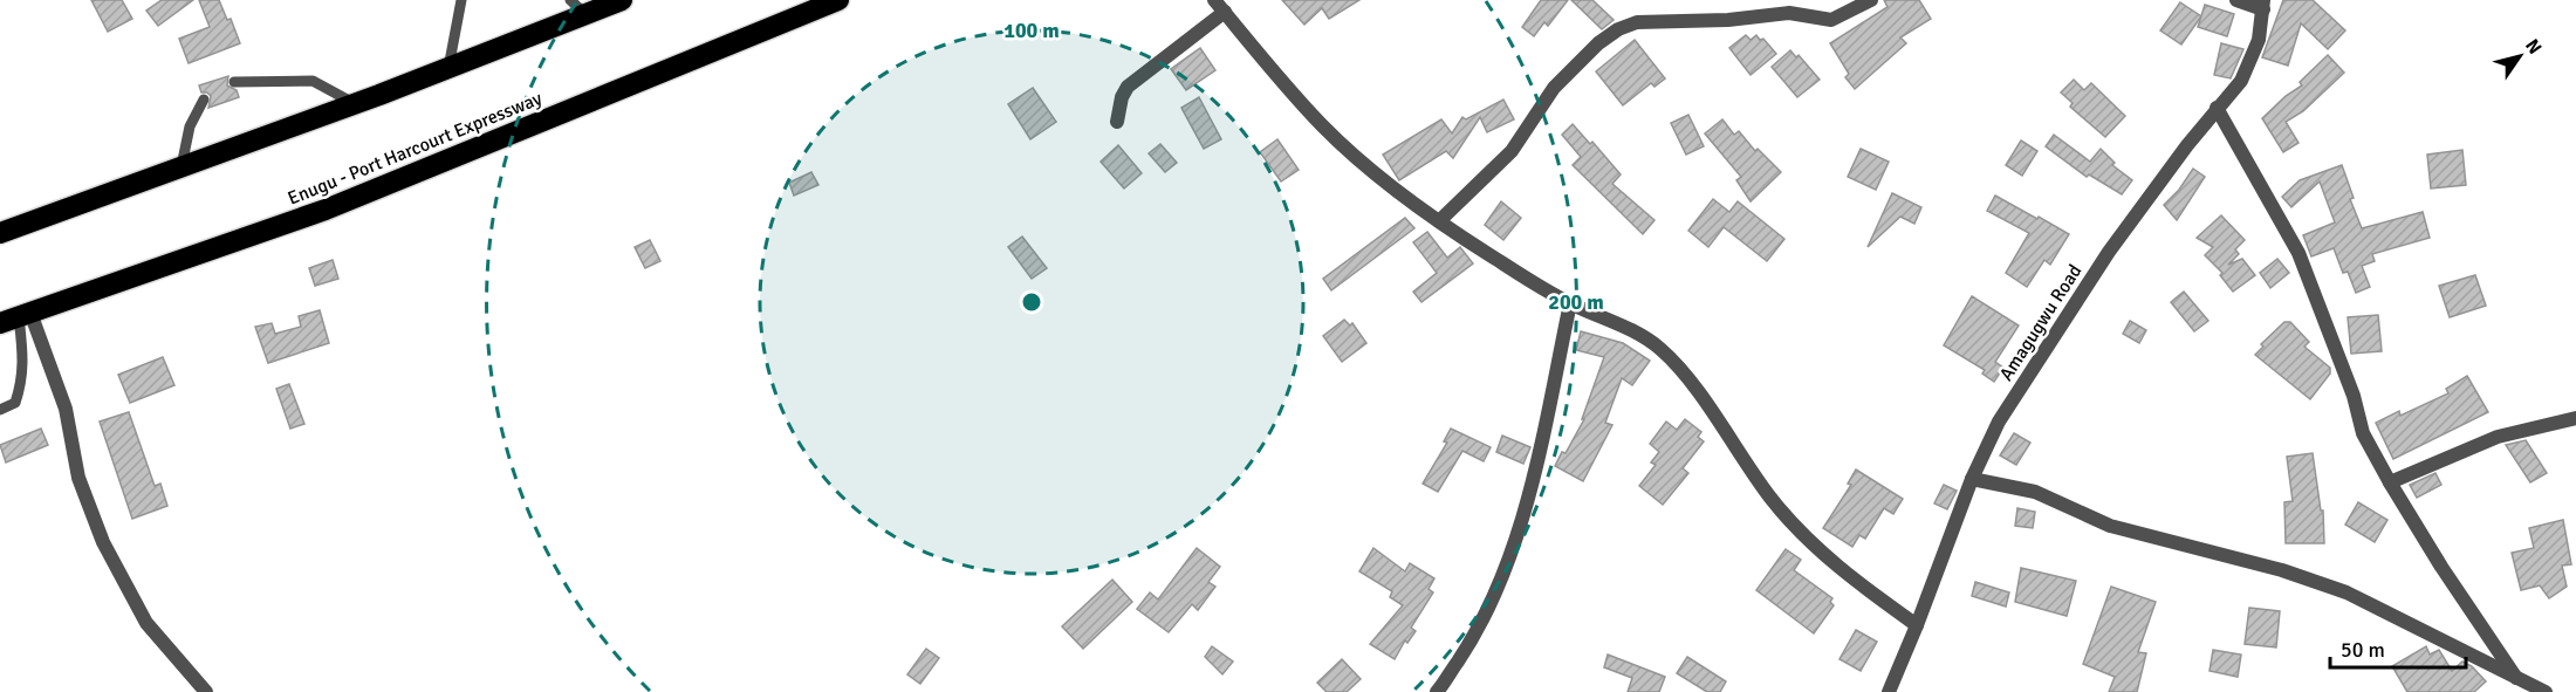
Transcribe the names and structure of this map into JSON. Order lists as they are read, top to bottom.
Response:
{
  "streets": {
    "highway": ["Enugu - Port Harcourt Expressway"],
    "street": ["Amagugwu Road"]
  },
  "scale_bar": "50 m",
  "north": "top right",
  "rings": ["100 m", "200 m"]
}
